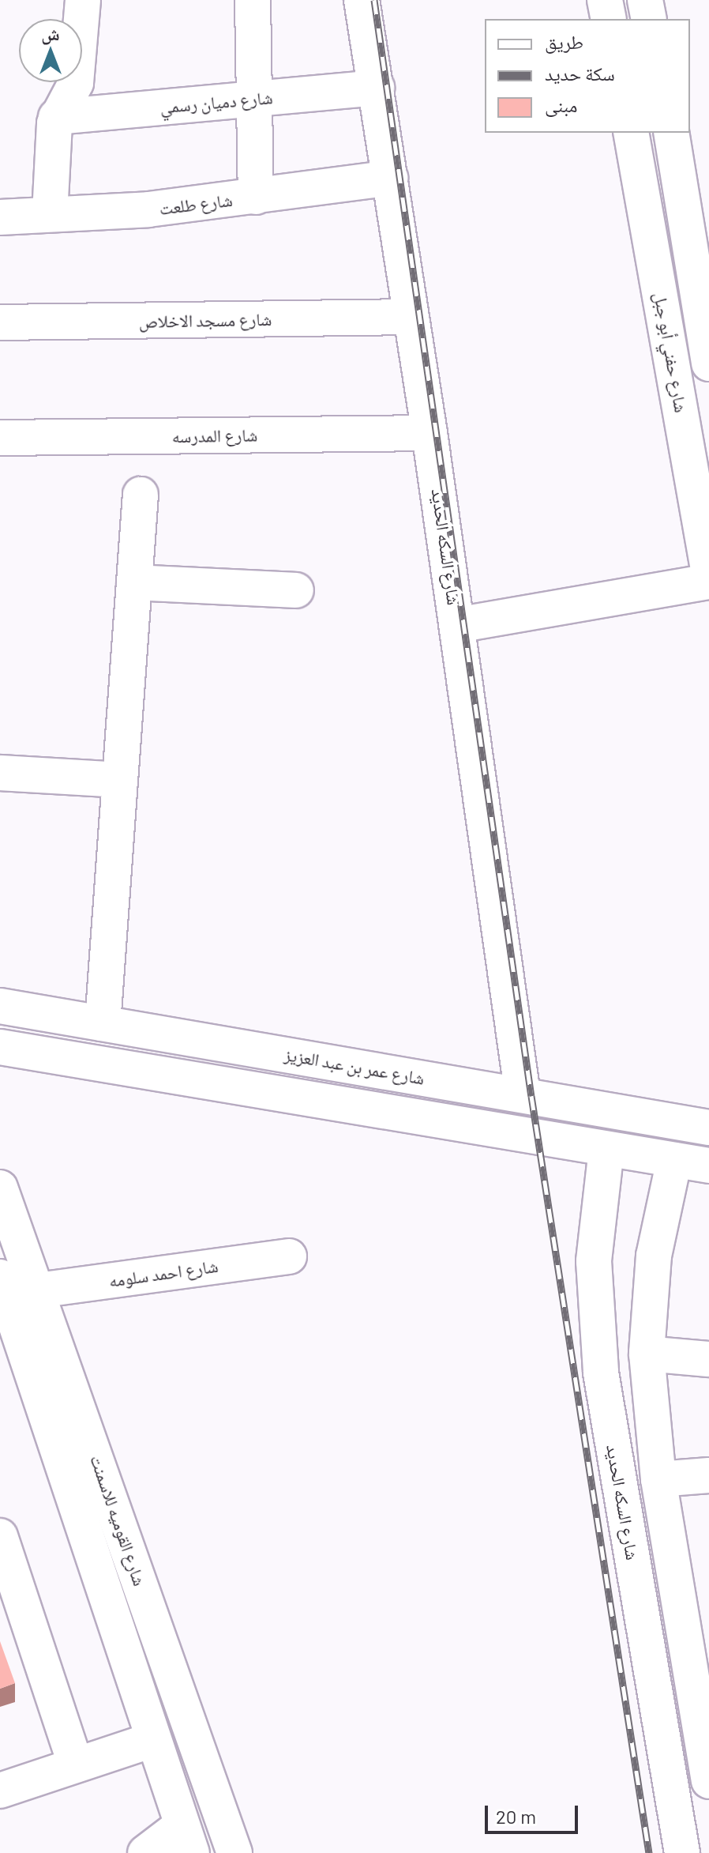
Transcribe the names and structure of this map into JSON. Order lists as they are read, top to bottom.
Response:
{
  "streets": {
    "street": [
      "شارع دميان رسمي",
      "شارع طلعت",
      "شارع مسجد الاخلاص",
      "شارع حفني أبو جبل",
      "شارع المدرسه",
      "شارع السكه الحديد",
      "شارع عمر بن عبد العزيز",
      "شارع احمد سلومه",
      "شارع القوميه للاسمنت"
    ]
  },
  "crossings": [
    ["شارع دميان رسمي", "شارع السكه الحديد"],
    ["شارع طلعت", "شارع السكه الحديد"],
    ["شارع مسجد الاخلاص", "شارع السكه الحديد"],
    ["شارع المدرسه", "شارع السكه الحديد"],
    ["شارع السكه الحديد", "شارع عمر بن عبد العزيز"],
    ["شارع احمد سلومه", "شارع القوميه للاسمنت"]
  ],
  "legend": ["طريق", "سكة حديد", "مبنى"],
  "scale_bar": "20 m",
  "north": "top"
}
